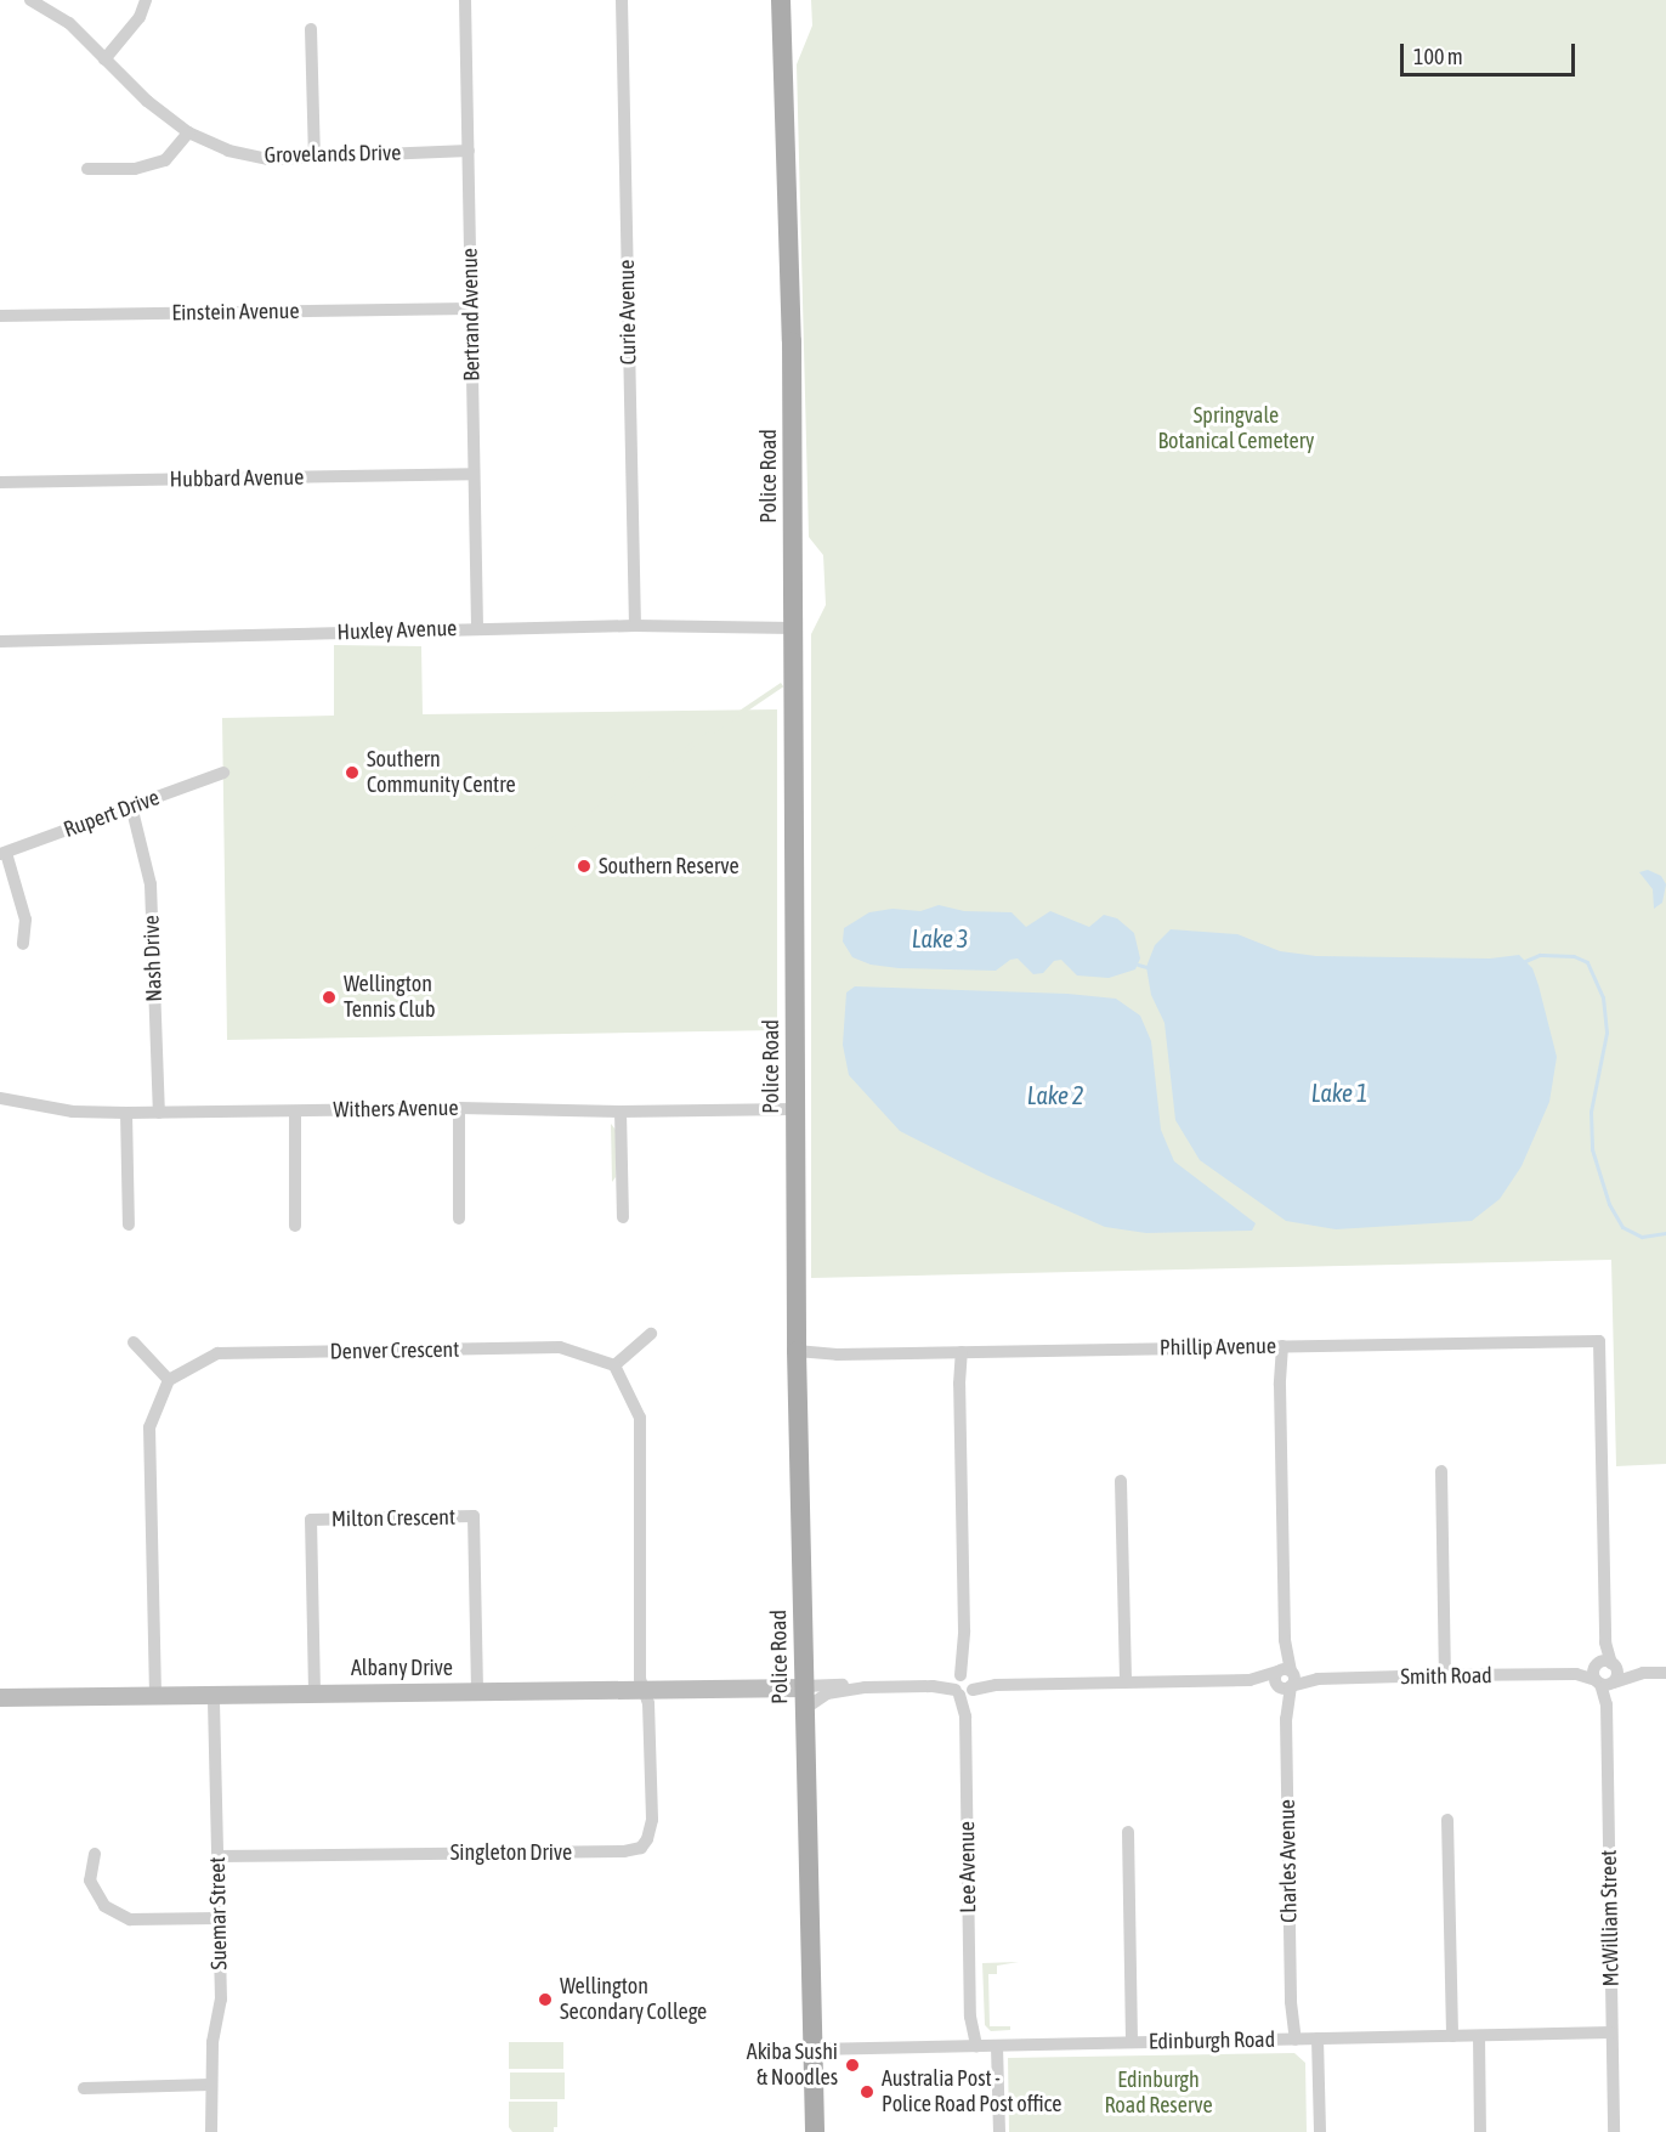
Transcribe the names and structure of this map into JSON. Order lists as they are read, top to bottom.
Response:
{
  "streets": {
    "main road": ["Police Road"],
    "street": [
      "Grovelands Drive",
      "Einstein Avenue",
      "Curie Avenue",
      "Bertrand Avenue",
      "Hubbard Avenue",
      "Huxley Avenue",
      "Rupert Drive",
      "Nash Drive",
      "Withers Avenue",
      "Phillip Avenue",
      "Denver Crescent",
      "Milton Crescent",
      "Albany Drive",
      "Smith Road",
      "Singleton Drive",
      "Charles Avenue",
      "Lee Avenue",
      "Suemar Street",
      "McWilliam Street",
      "Edinburgh Road"
    ]
  },
  "crossings": [
    ["Grovelands Drive", "Bertrand Avenue"],
    ["Einstein Avenue", "Bertrand Avenue"],
    ["Curie Avenue", "Huxley Avenue"],
    ["Bertrand Avenue", "Hubbard Avenue"],
    ["Bertrand Avenue", "Huxley Avenue"],
    ["Police Road", "Huxley Avenue"],
    ["Police Road", "Withers Avenue"],
    ["Police Road", "Phillip Avenue"],
    ["Police Road", "Albany Drive"],
    ["Police Road", "Edinburgh Road"],
    ["Rupert Drive", "Nash Drive"],
    ["Nash Drive", "Withers Avenue"],
    ["Phillip Avenue", "Charles Avenue"],
    ["Phillip Avenue", "Lee Avenue"],
    ["Phillip Avenue", "McWilliam Street"],
    ["Milton Crescent", "Albany Drive"],
    ["Albany Drive", "Singleton Drive"],
    ["Albany Drive", "Suemar Street"],
    ["Smith Road", "Charles Avenue"],
    ["Smith Road", "McWilliam Street"],
    ["Singleton Drive", "Suemar Street"],
    ["Charles Avenue", "Edinburgh Road"],
    ["Lee Avenue", "Edinburgh Road"],
    ["McWilliam Street", "Edinburgh Road"]
  ],
  "water": ["Lake 3", "Lake 1", "Lake 2"],
  "parks": ["Springvale Botanical Cemetery", "Edinburgh Road Reserve"],
  "places": [
    "Southern Community Centre",
    "Southern Reserve",
    "Wellington Tennis Club",
    "Wellington Secondary College",
    "Akiba Sushi & Noodles",
    "Australia Post - Police Road Post office"
  ],
  "scale_bar": "100 m"
}
